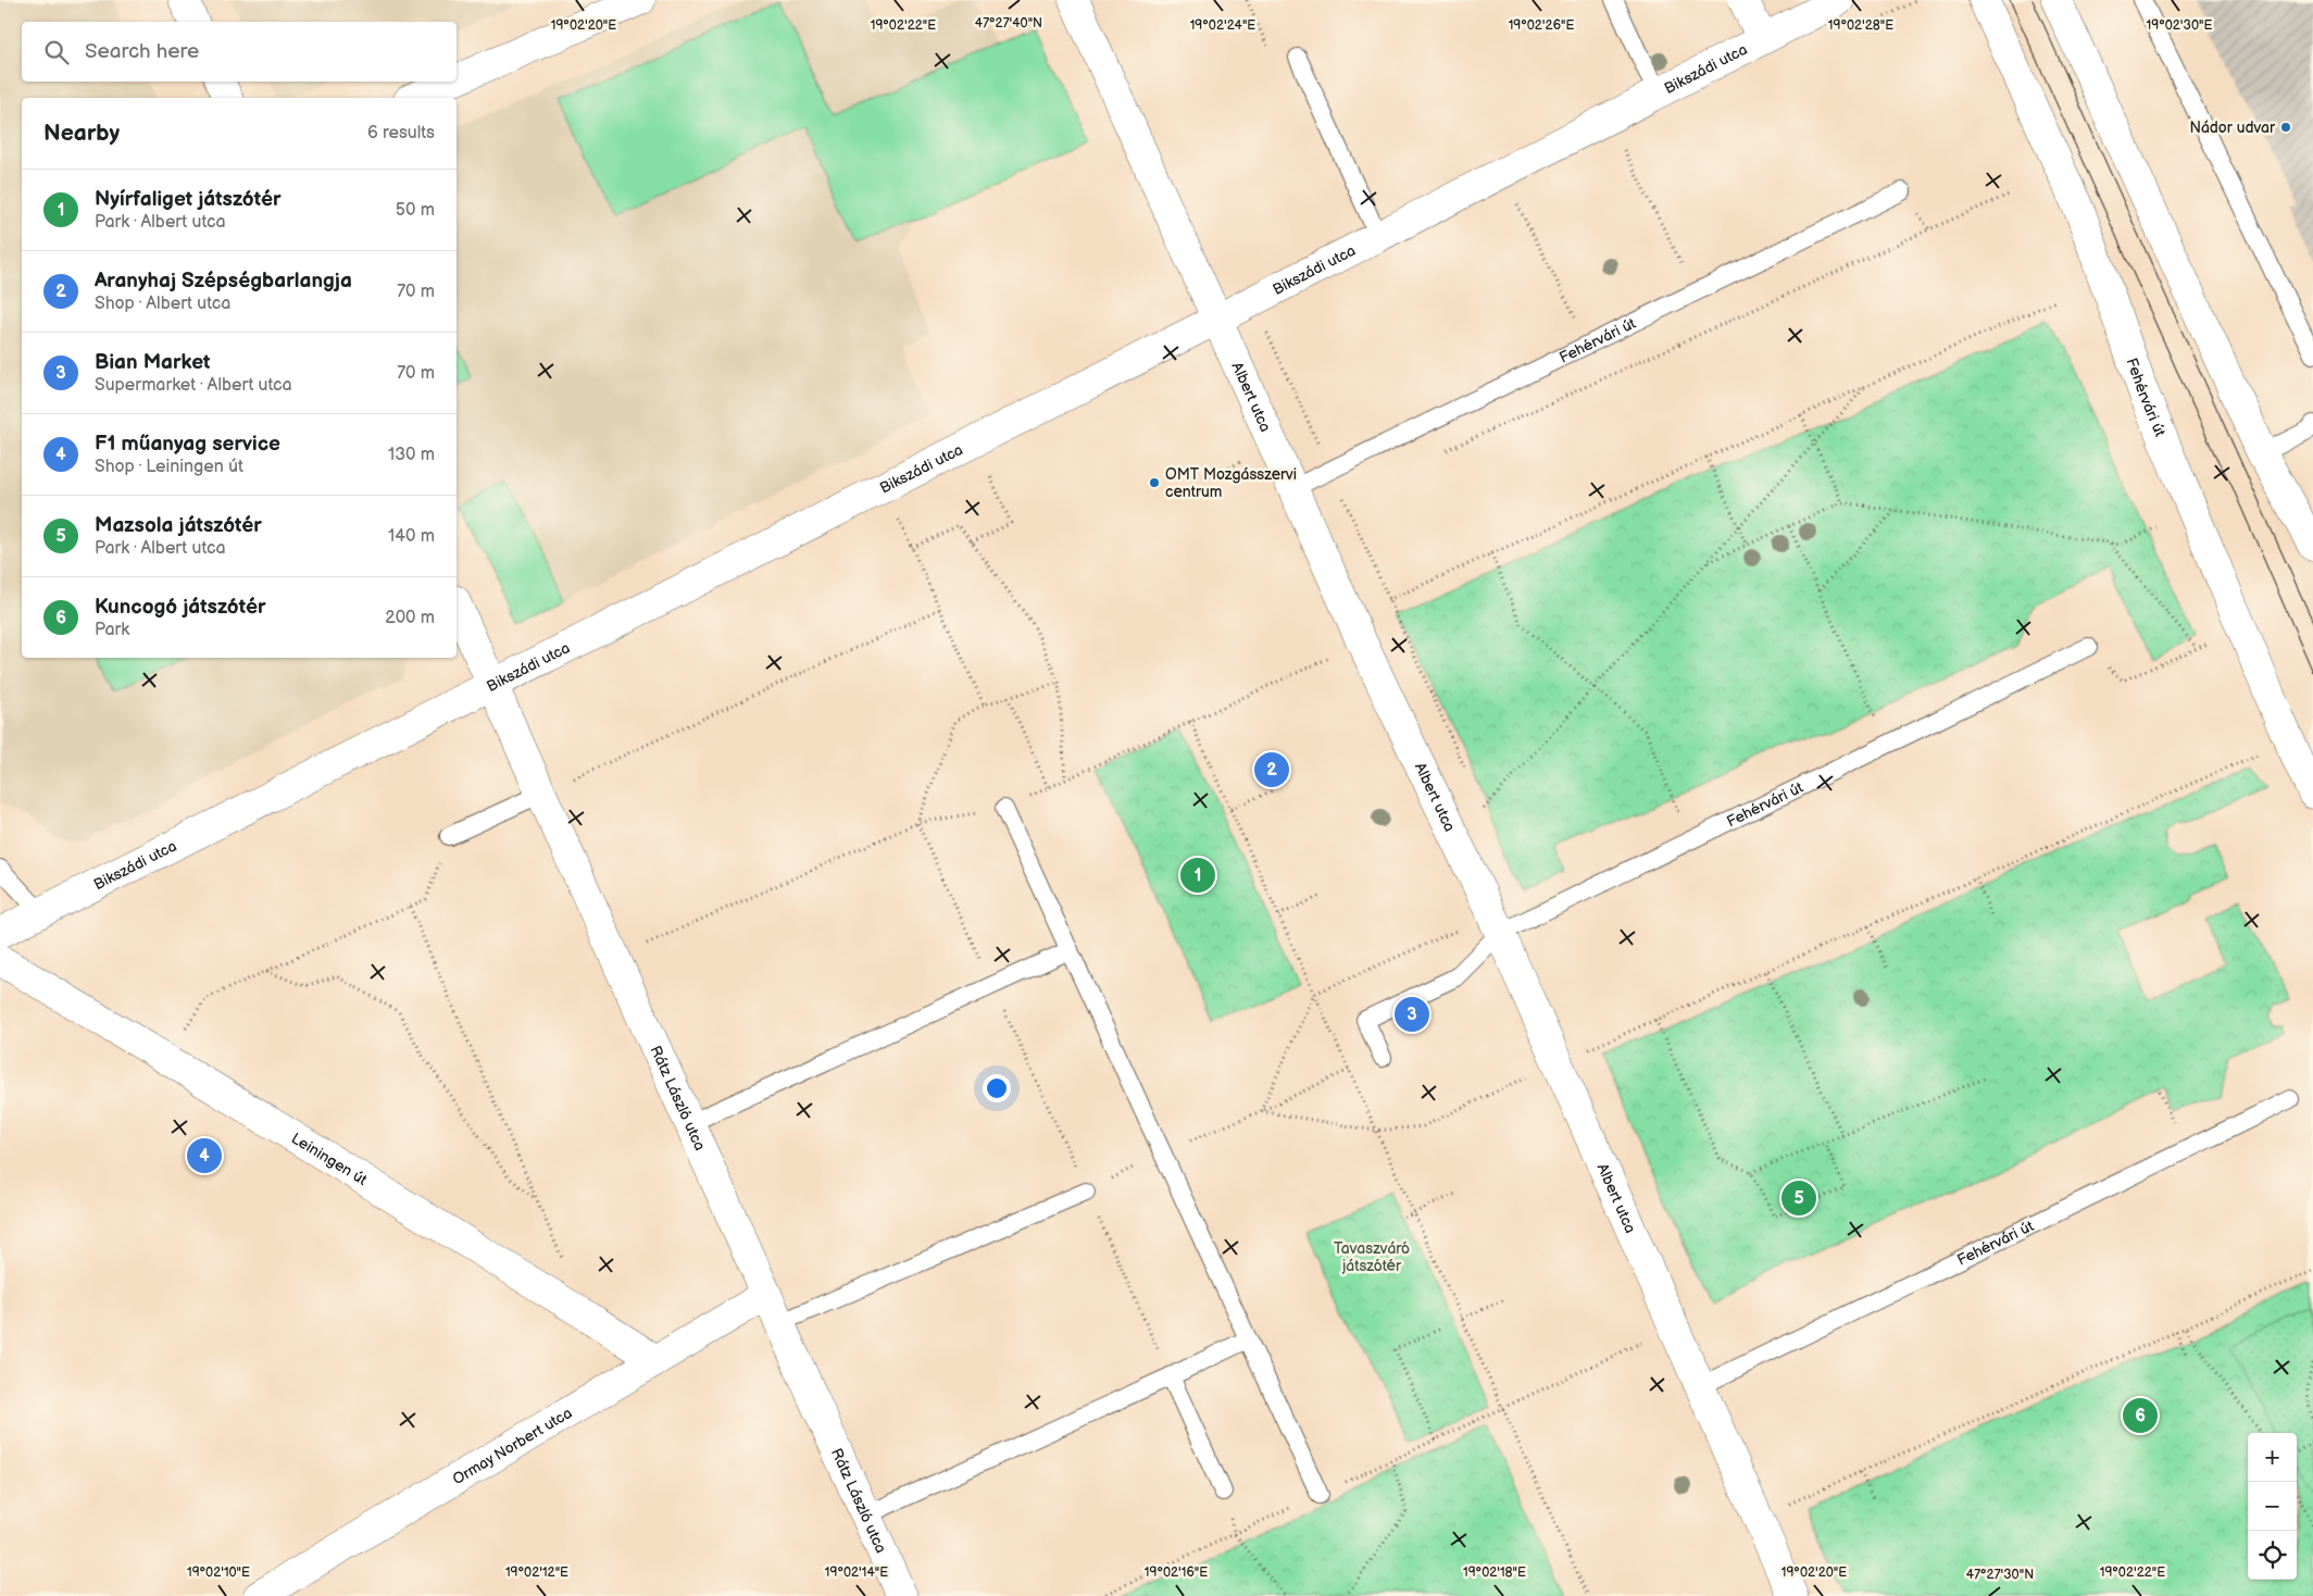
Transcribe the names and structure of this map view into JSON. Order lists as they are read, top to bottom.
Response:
{
  "streets": {
    "street": [
      "Bikszádi utca",
      "Fehérvári út",
      "Albert utca",
      "Rátz László utca",
      "Leiningen út",
      "Ormay Norbert utca"
    ]
  },
  "crossings": [
    ["Bikszádi utca", "Albert utca"],
    ["Bikszádi utca", "Rátz László utca"],
    ["Fehérvári út", "Albert utca"],
    ["Rátz László utca", "Ormay Norbert utca"],
    ["Leiningen út", "Ormay Norbert utca"]
  ],
  "parks": ["Tavaszváró játszótér"],
  "places": ["Nádor udvar", "OMT Mozgásszervi centrum"],
  "page": {
    "search": "Search here",
    "heading": ["Nearby", "6 results"],
    "list": [
      {
        "mark": "1",
        "name": "Nyírfaliget játszótér",
        "note": "Park · Albert utca",
        "value": "50 m"
      },
      {
        "mark": "2",
        "name": "Aranyhaj Szépségbarlangja",
        "note": "Shop · Albert utca",
        "value": "70 m"
      },
      {
        "mark": "3",
        "name": "Bian Market",
        "note": "Supermarket · Albert utca",
        "value": "70 m"
      },
      {
        "mark": "4",
        "name": "F1 műanyag service",
        "note": "Shop · Leiningen út",
        "value": "130 m"
      },
      {
        "mark": "5",
        "name": "Mazsola játszótér",
        "note": "Park · Albert utca",
        "value": "140 m"
      },
      {
        "mark": "6",
        "name": "Kuncogó játszótér",
        "note": "Park",
        "value": "200 m"
      }
    ],
    "pins": [
      "2",
      "1",
      "3",
      "4",
      "5",
      "6"
    ],
    "map_buttons": ["+", "−"]
  },
  "coordinates": [
    "47°27'40\"N",
    "19°02'30\"E",
    "19°02'20\"E",
    "19°02'22\"E",
    "19°02'24\"E",
    "19°02'26\"E",
    "19°02'28\"E",
    "19°02'10\"E",
    "19°02'12\"E",
    "19°02'14\"E",
    "19°02'16\"E",
    "19°02'18\"E",
    "47°27'30\"N"
  ]
}
